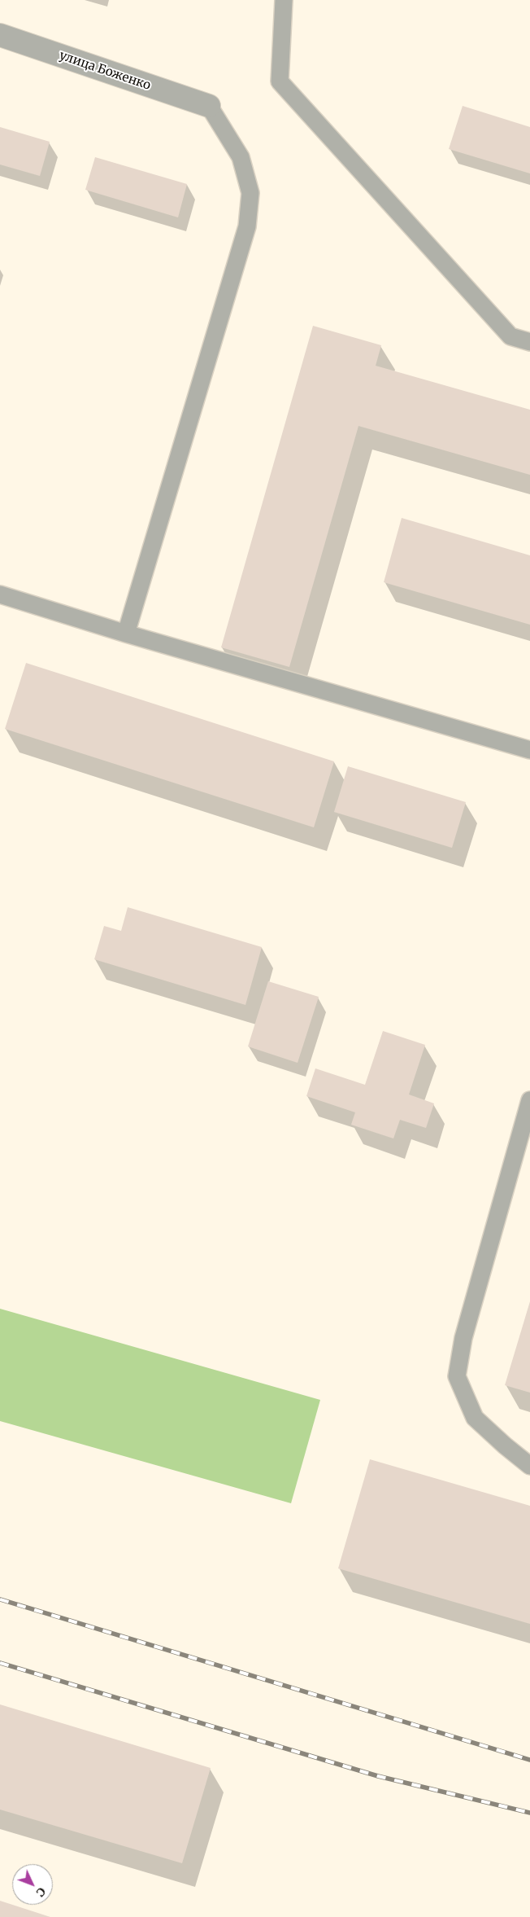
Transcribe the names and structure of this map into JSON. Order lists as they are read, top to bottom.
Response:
{
  "streets": {
    "street": ["улица Боженко"]
  },
  "north": "bottom right"
}
